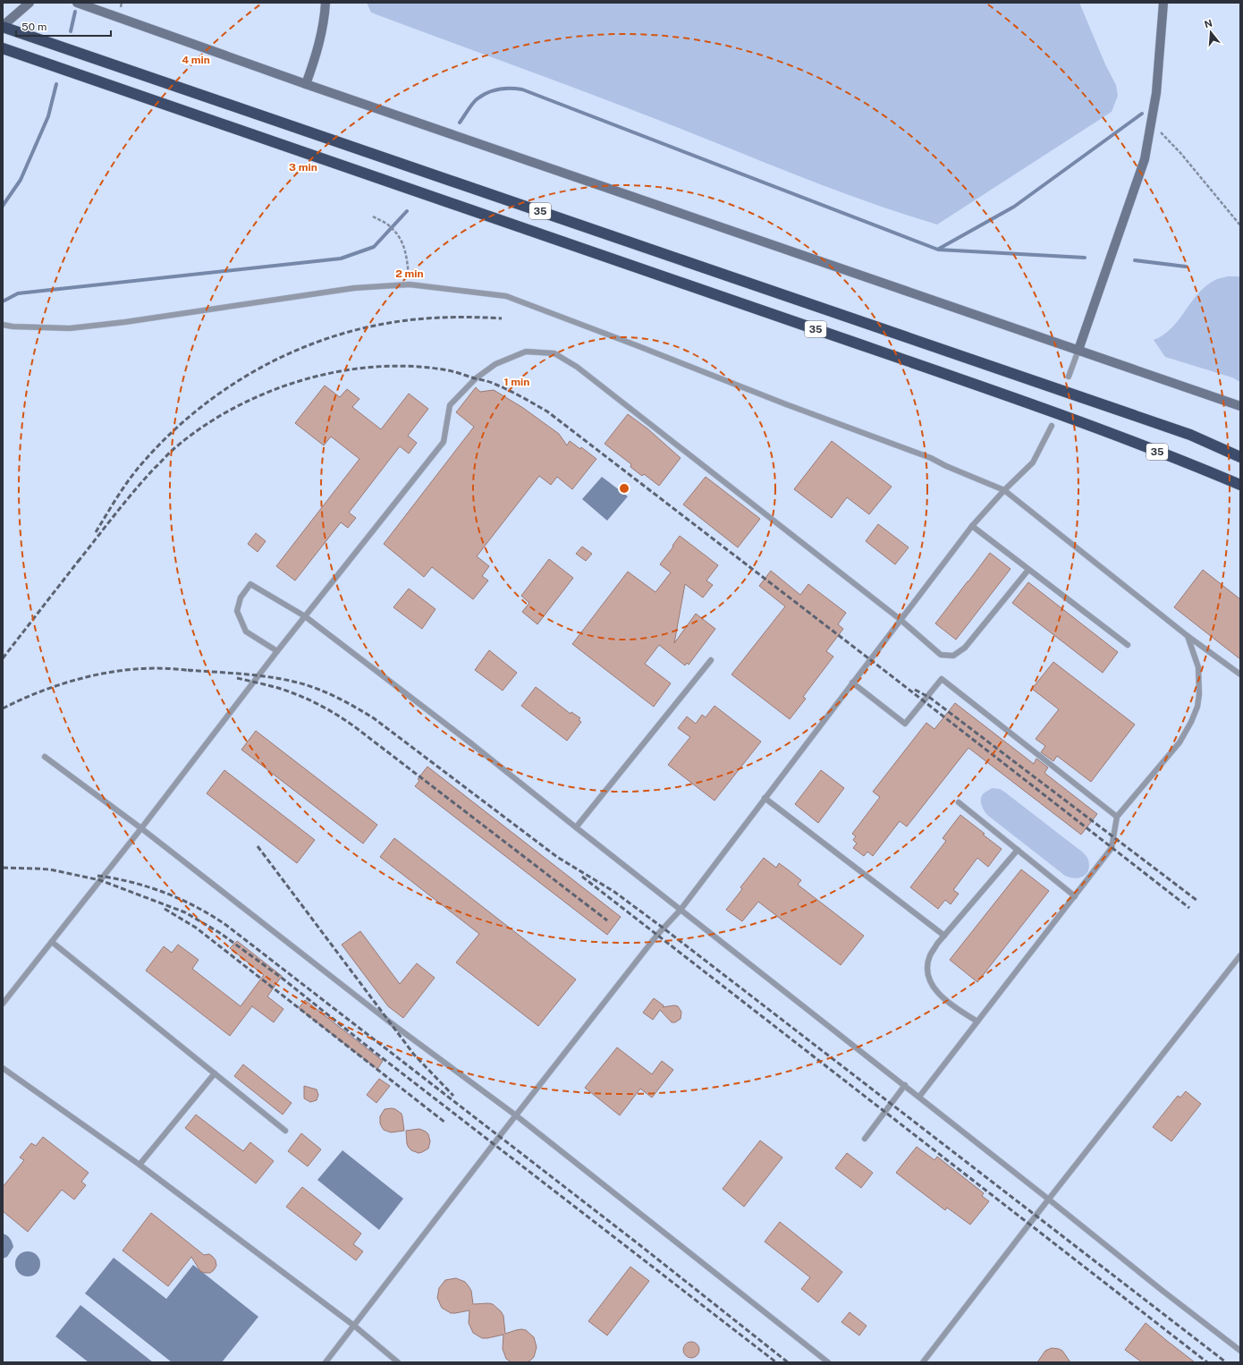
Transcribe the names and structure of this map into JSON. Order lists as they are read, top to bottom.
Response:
{
  "streets": {
    "highway": ["35"]
  },
  "scale_bar": "50 m",
  "north": "top",
  "rings": [
    "4 min",
    "3 min",
    "2 min",
    "1 min"
  ]
}
